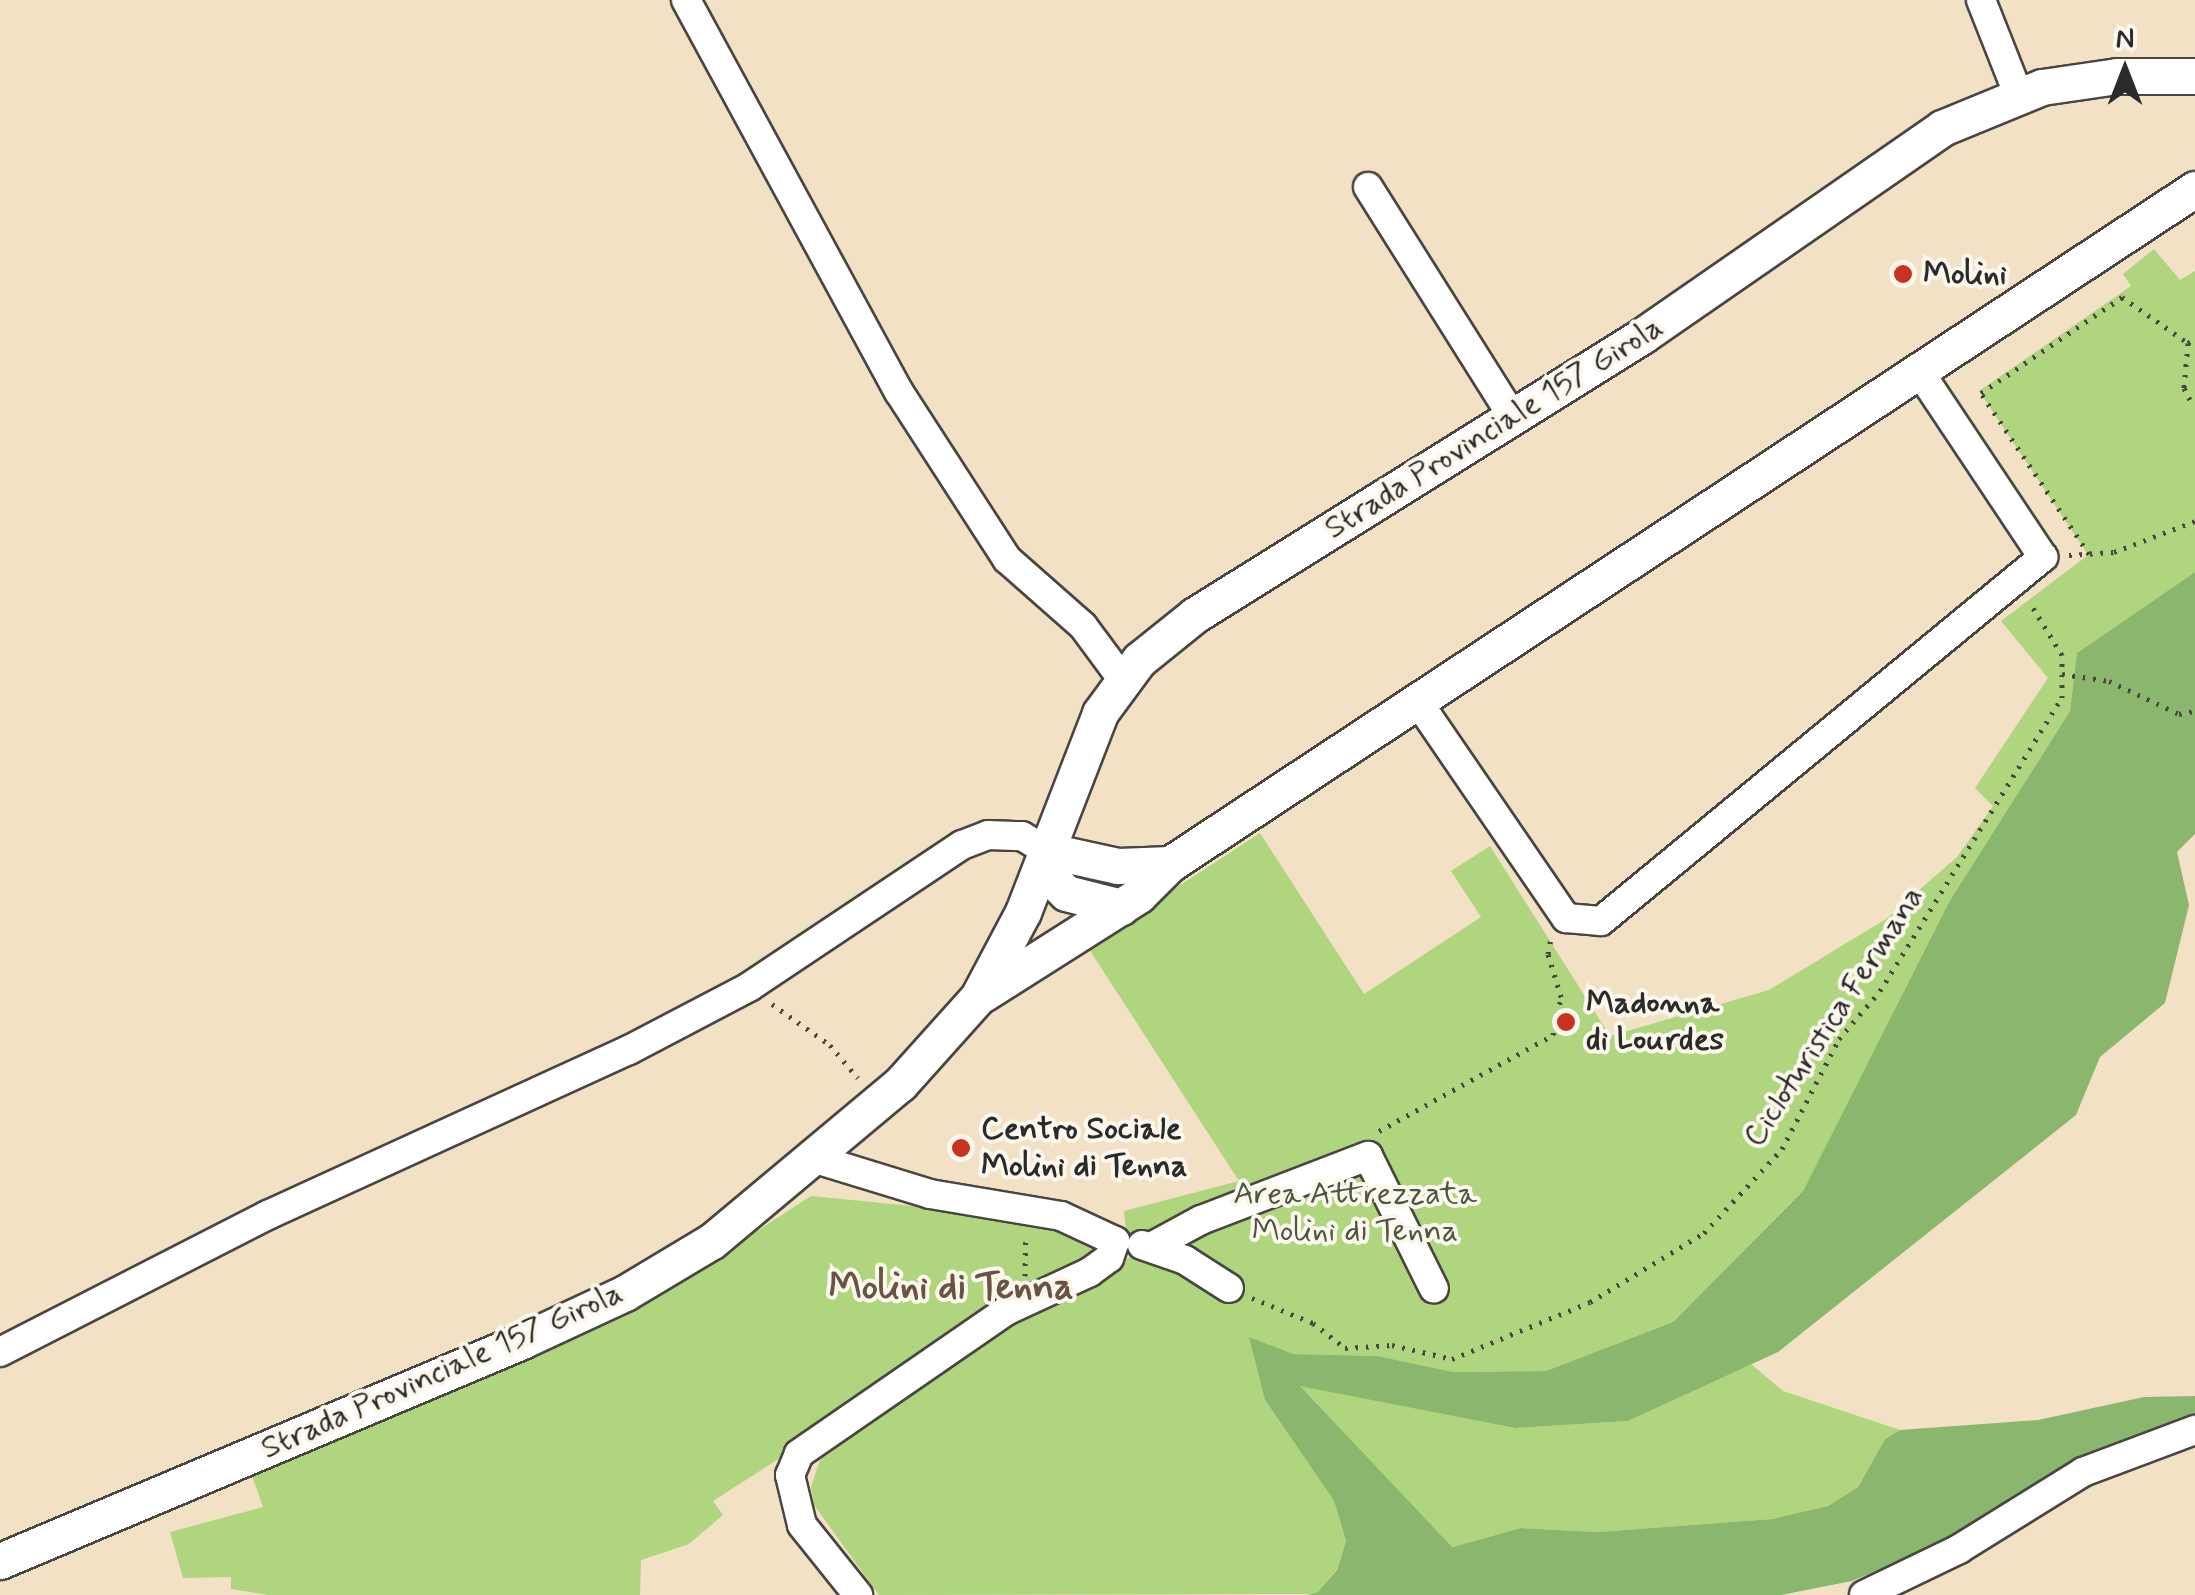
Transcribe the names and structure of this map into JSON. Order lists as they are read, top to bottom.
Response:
{
  "streets": {
    "main road": ["Strada Provinciale 157 Girola"],
    "path": ["Cicloturistica Fermana"]
  },
  "districts": ["Molini di Tenna"],
  "parks": ["Area Attrezzata Molini di Tenna"],
  "places": ["Molini", "Madonna di Lourdes", "Centro Sociale Molini di Tenna"],
  "north": "top"
}
